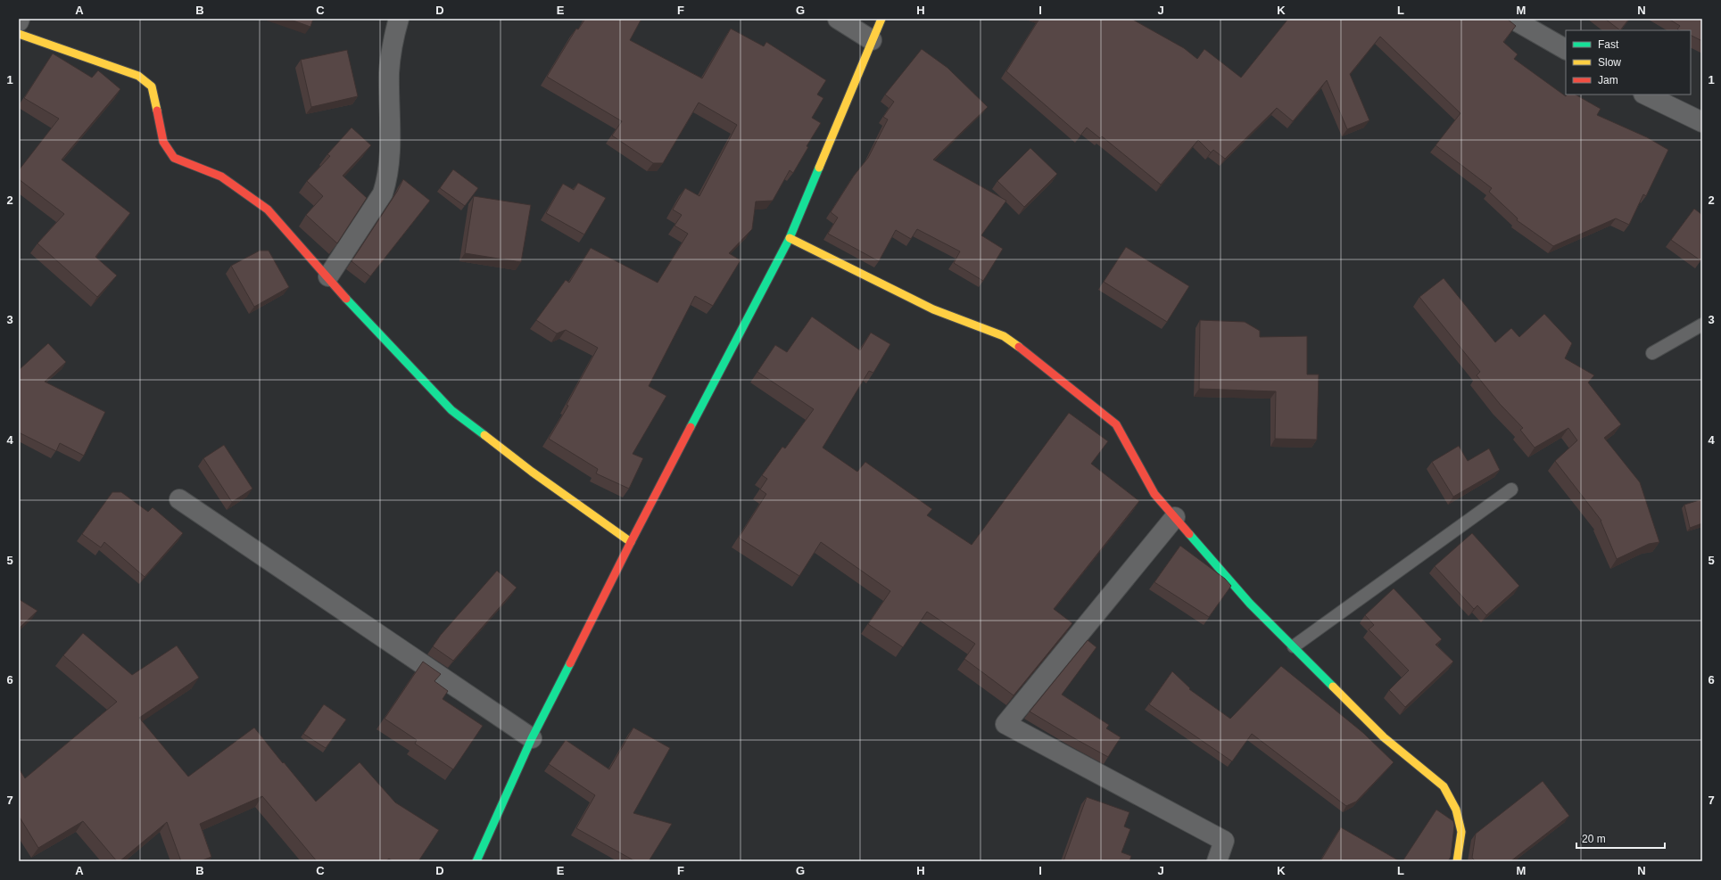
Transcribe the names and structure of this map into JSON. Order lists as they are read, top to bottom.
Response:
{
  "legend": ["Fast", "Slow", "Jam"],
  "scale_bar": "20 m",
  "grid": {
    "columns": [
      "A",
      "B",
      "C",
      "D",
      "E",
      "F",
      "G",
      "H",
      "I",
      "J",
      "K",
      "L",
      "M",
      "N"
    ],
    "rows": [
      "1",
      "2",
      "3",
      "4",
      "5",
      "6",
      "7"
    ]
  }
}
